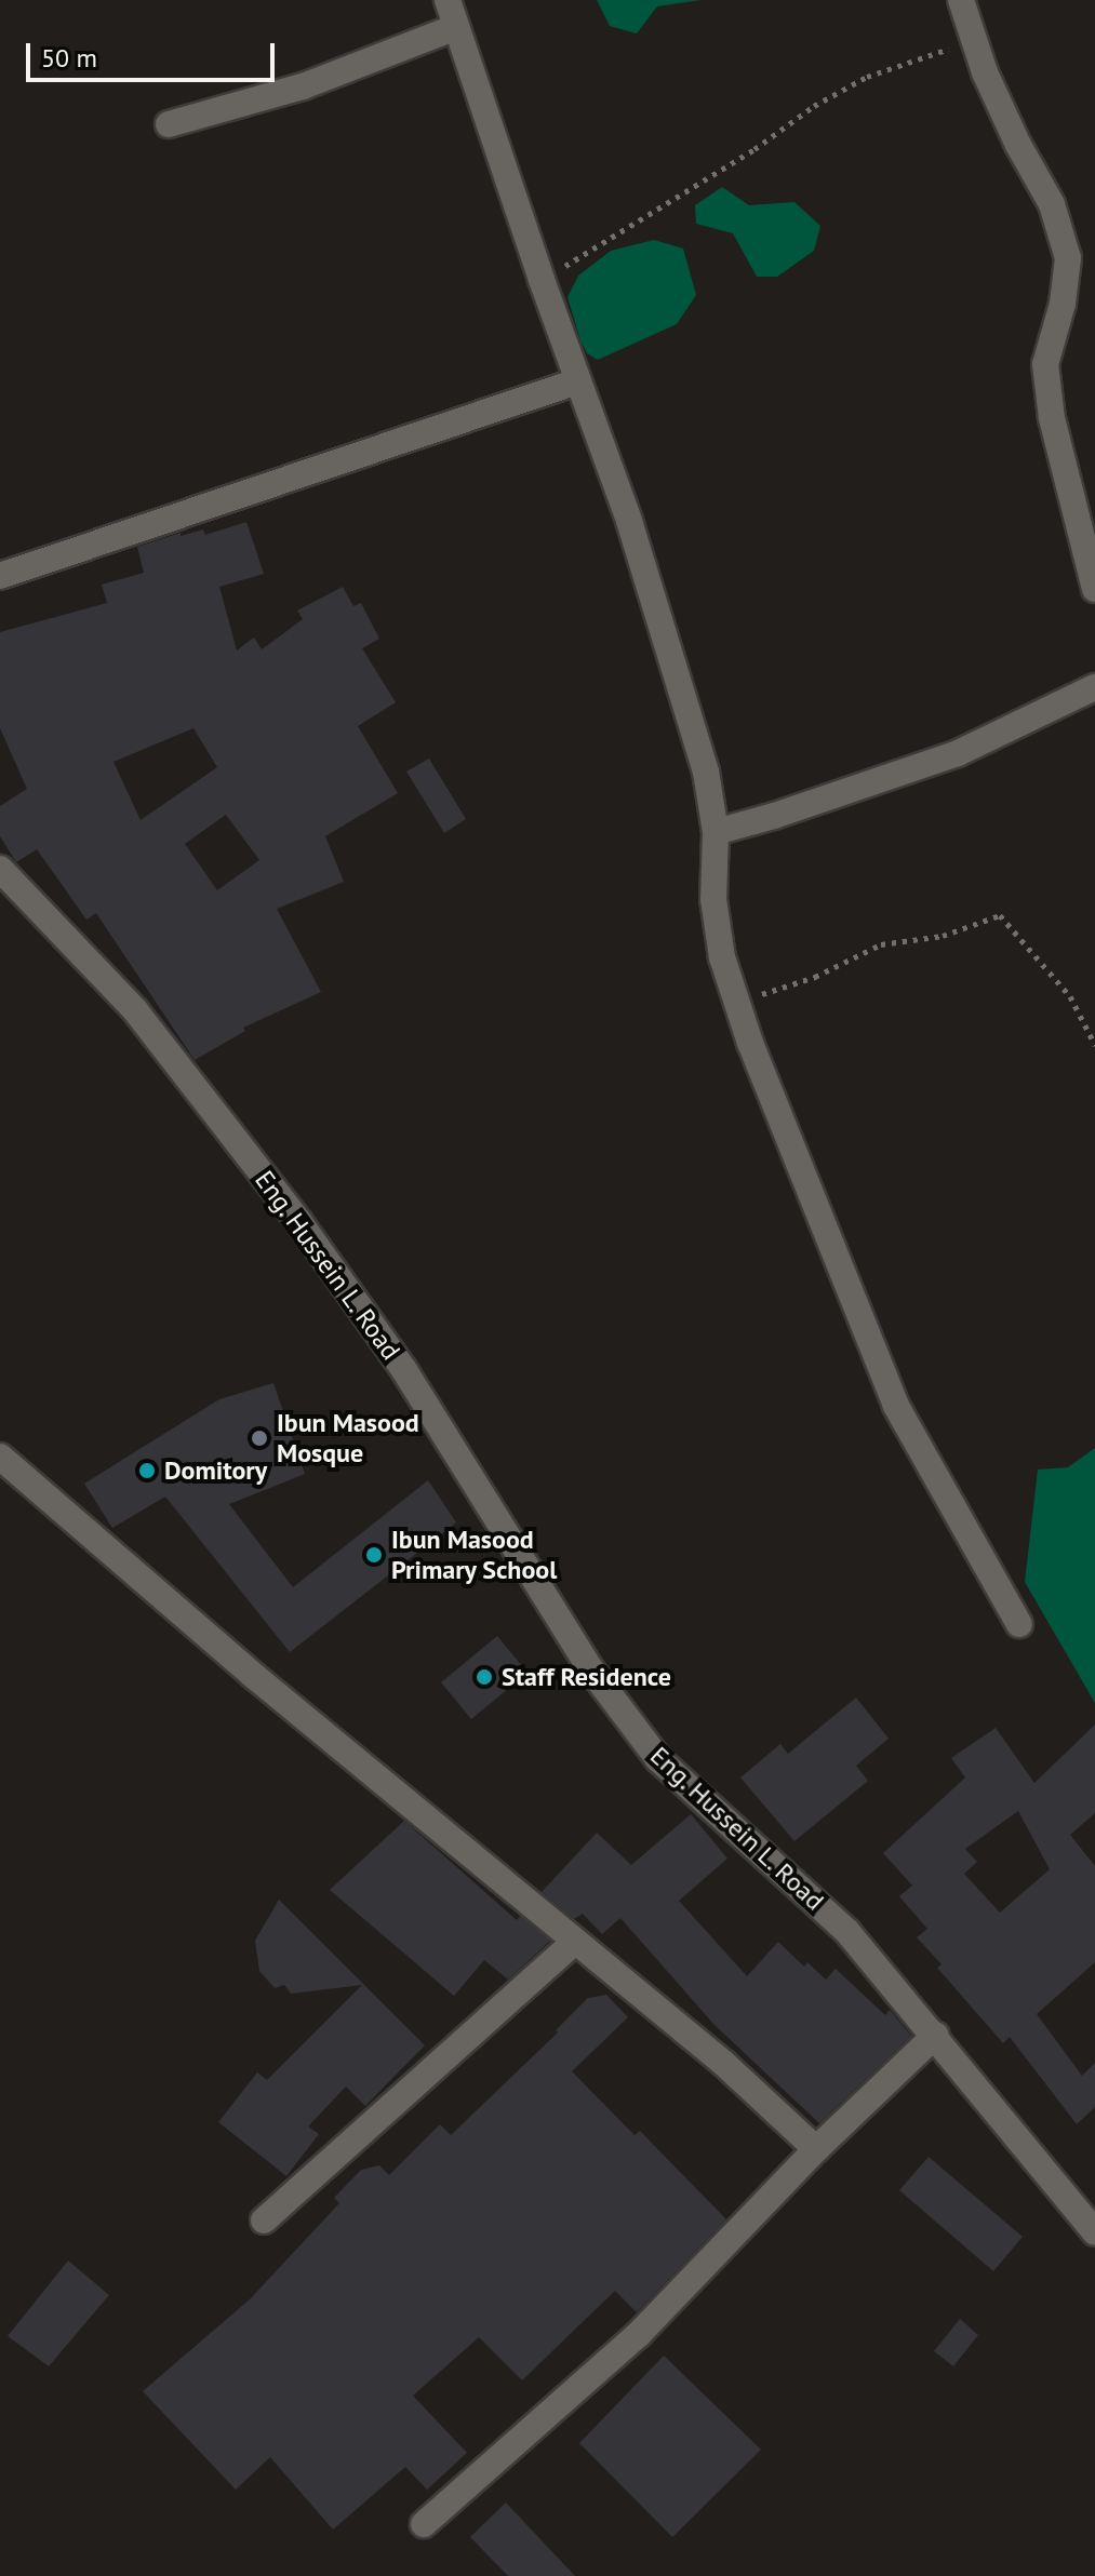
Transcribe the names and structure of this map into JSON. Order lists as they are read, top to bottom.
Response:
{
  "streets": {
    "street": ["Eng. Hussein L. Road"]
  },
  "places": [
    "Ibun Masood Mosque",
    "Domitory",
    "Ibun Masood Primary School",
    "Staff Residence"
  ],
  "scale_bar": "50 m"
}
